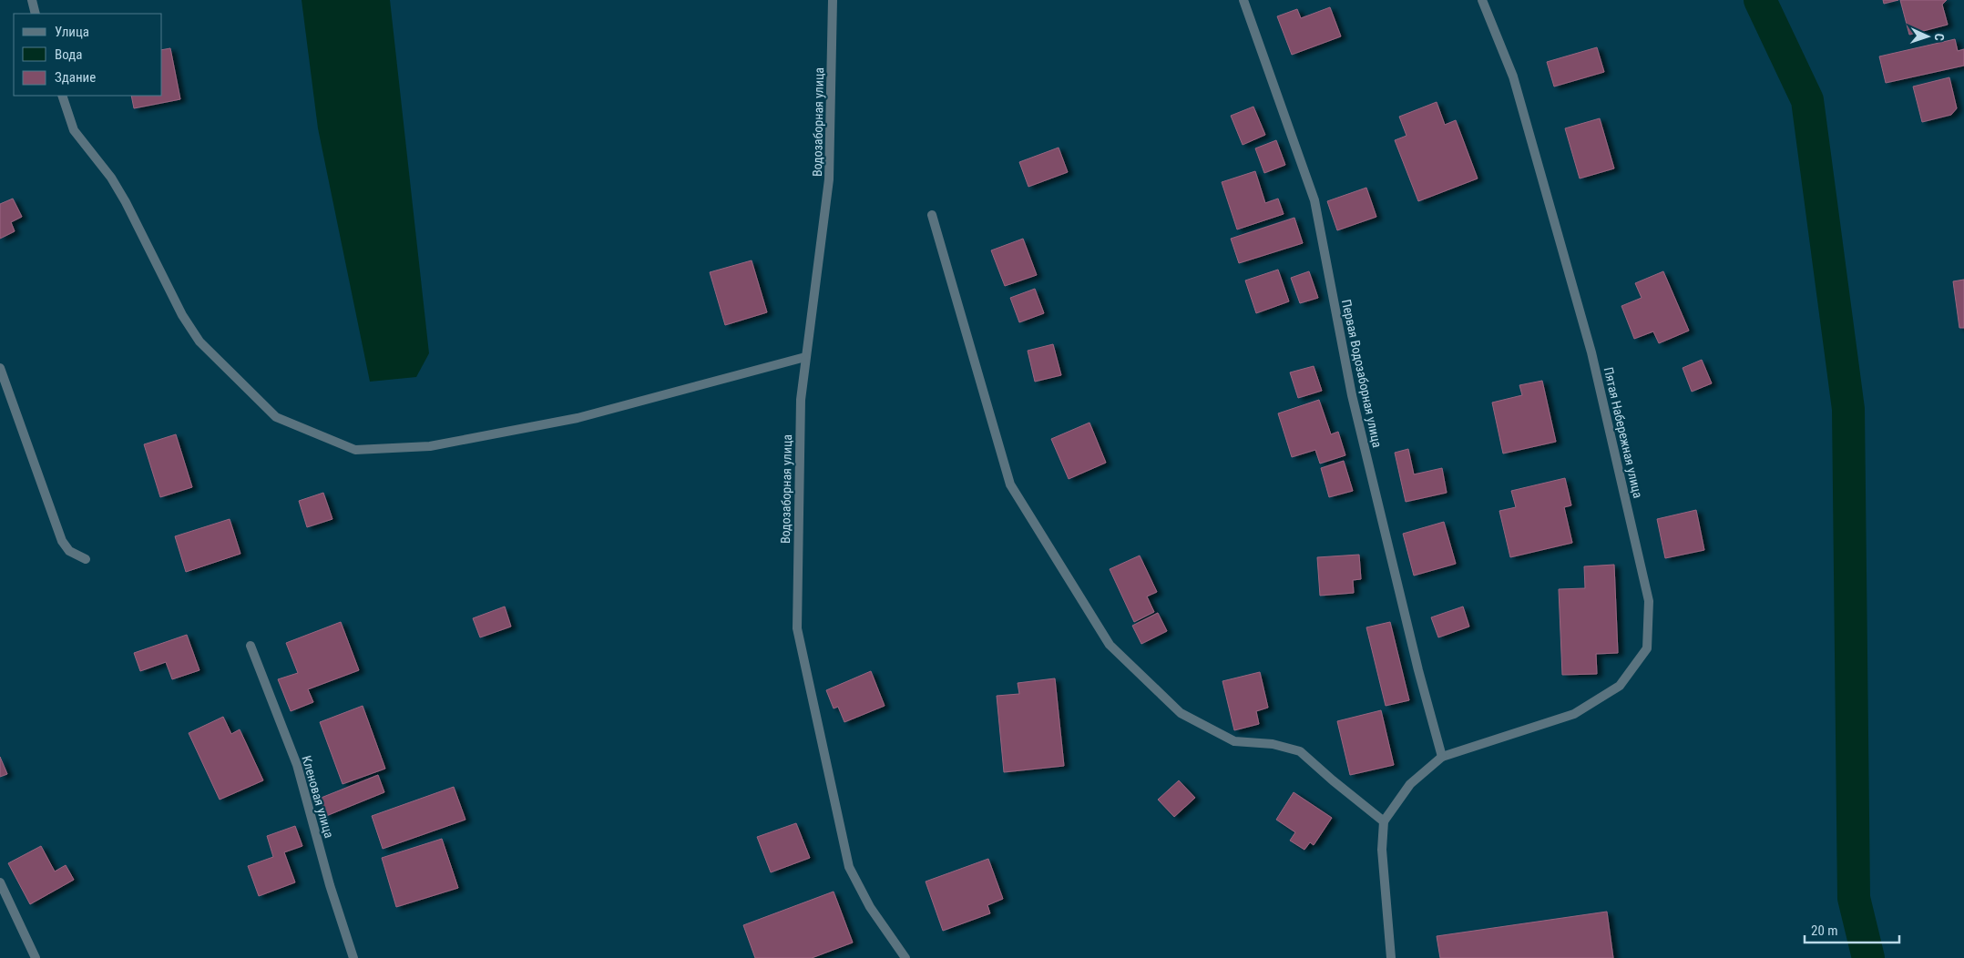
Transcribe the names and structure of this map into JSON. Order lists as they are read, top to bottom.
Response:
{
  "streets": {
    "street": [
      "Водозаборная улица",
      "Первая Водозаборная улица",
      "Пятая Набережная улица",
      "Кленовая улица"
    ]
  },
  "crossings": [
    ["Первая Водозаборная улица", "Пятая Набережная улица"]
  ],
  "legend": ["Улица", "Вода", "Здание"],
  "scale_bar": "20 m",
  "north": "right"
}
